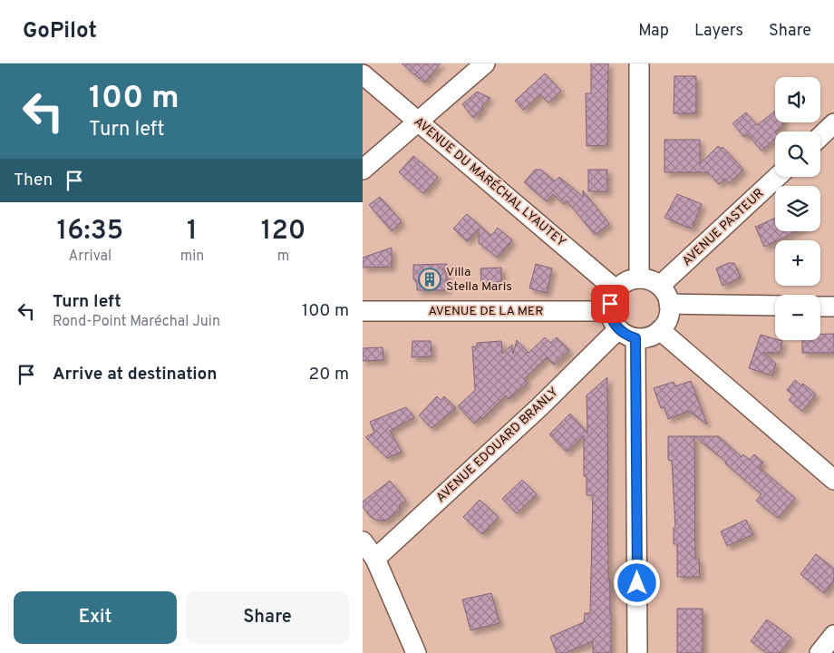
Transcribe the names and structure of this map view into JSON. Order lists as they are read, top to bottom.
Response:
{
  "streets": {
    "street": [
      "AVENUE DU MARÉCHAL LYAUTEY",
      "AVENUE PASTEUR",
      "AVENUE DE LA MER",
      "AVENUE EDOUARD BRANLY"
    ]
  },
  "crossings": [
    ["AVENUE DU MARÉCHAL LYAUTEY", "AVENUE PASTEUR"],
    ["AVENUE DU MARÉCHAL LYAUTEY", "AVENUE DE LA MER"],
    ["AVENUE DU MARÉCHAL LYAUTEY", "AVENUE EDOUARD BRANLY"],
    ["AVENUE PASTEUR", "AVENUE DE LA MER"],
    ["AVENUE PASTEUR", "AVENUE EDOUARD BRANLY"],
    ["AVENUE DE LA MER", "AVENUE EDOUARD BRANLY"]
  ],
  "places": {
    "building": ["Villa Stella Maris"]
  },
  "page": {
    "header": "GoPilot",
    "nav": ["Map", "Layers", "Share"],
    "turn": ["100 m", "Turn left"],
    "map_buttons": ["+", "−"],
    "then": "Then",
    "eta": [
      "16:35",
      "Arrival",
      "1",
      "min",
      "120",
      "m"
    ],
    "list": [
      {
        "name": "Turn left",
        "note": "Rond-Point Maréchal Juin",
        "value": "100 m"
      },
      {
        "name": "Arrive at destination",
        "value": "20 m"
      }
    ],
    "buttons": ["Exit", "Share"]
  }
}
